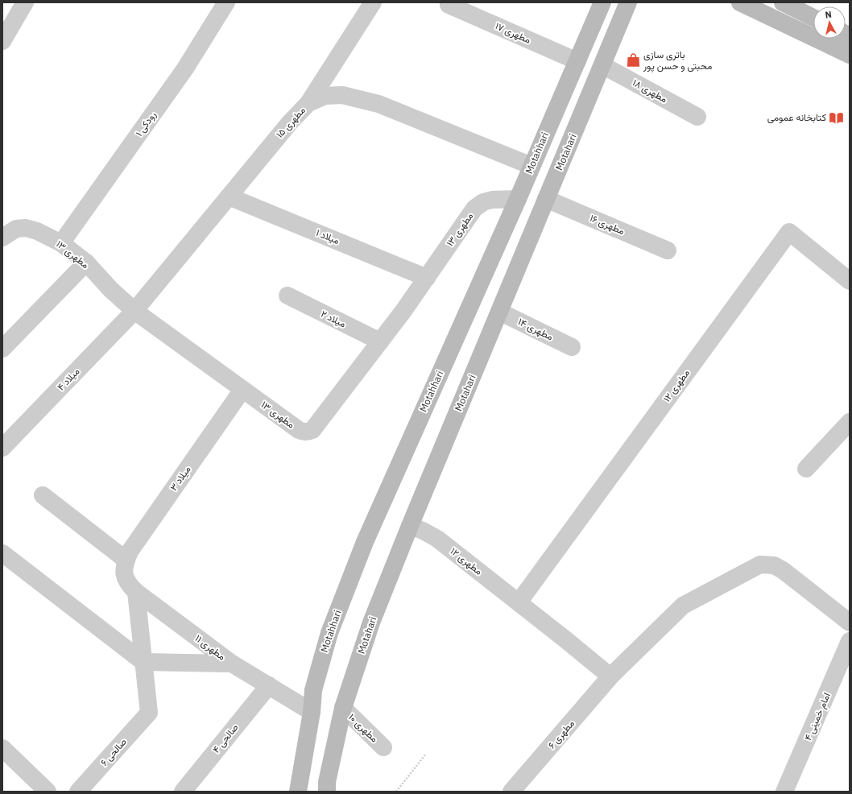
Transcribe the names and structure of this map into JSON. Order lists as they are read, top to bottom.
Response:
{
  "streets": {
    "main road": ["Motahari", "Motahhari"],
    "street": [
      "مطهری ۱۷",
      "مطهری ۱۸",
      "مطهری ۱۵",
      "رودکی ۱",
      "مطهری ۱۶",
      "مطهری ۱۳",
      "میلاد ۱",
      "میلاد ۲",
      "مطهری ۱۴",
      "میلاد ۴",
      "مطهری ۱۲",
      "میلاد ۳",
      "مطهری ۱۱",
      "امام خمینی ۴",
      "مطهری ۱۰",
      "مطهری ۶",
      "صالحی ۴",
      "صالحی ۶"
    ]
  },
  "crossings": [
    ["مطهری ۱۷", "Motahhari"],
    ["مطهری ۱۸", "Motahari"],
    ["مطهری ۱۵", "Motahhari"],
    ["مطهری ۱۵", "مطهری ۱۳"],
    ["مطهری ۱۵", "میلاد ۱"],
    ["مطهری ۱۵", "میلاد ۴"],
    ["رودکی ۱", "مطهری ۱۳"],
    ["Motahari", "مطهری ۱۶"],
    ["Motahari", "مطهری ۱۴"],
    ["Motahari", "مطهری ۱۲"],
    ["Motahari", "مطهری ۱۰"],
    ["Motahhari", "مطهری ۱۳"],
    ["Motahhari", "مطهری ۱۱"],
    ["مطهری ۱۳", "میلاد ۱"],
    ["مطهری ۱۳", "میلاد ۲"],
    ["مطهری ۱۳", "میلاد ۴"],
    ["مطهری ۱۳", "میلاد ۳"],
    ["مطهری ۱۲", "مطهری ۶"],
    ["میلاد ۳", "مطهری ۱۱"],
    ["مطهری ۱۱", "صالحی ۴"]
  ],
  "places": {
    "shop": ["باتری سازی محبتی و حسن پور"],
    "library": ["کتابخانه عمومی"]
  },
  "north": "top"
}
